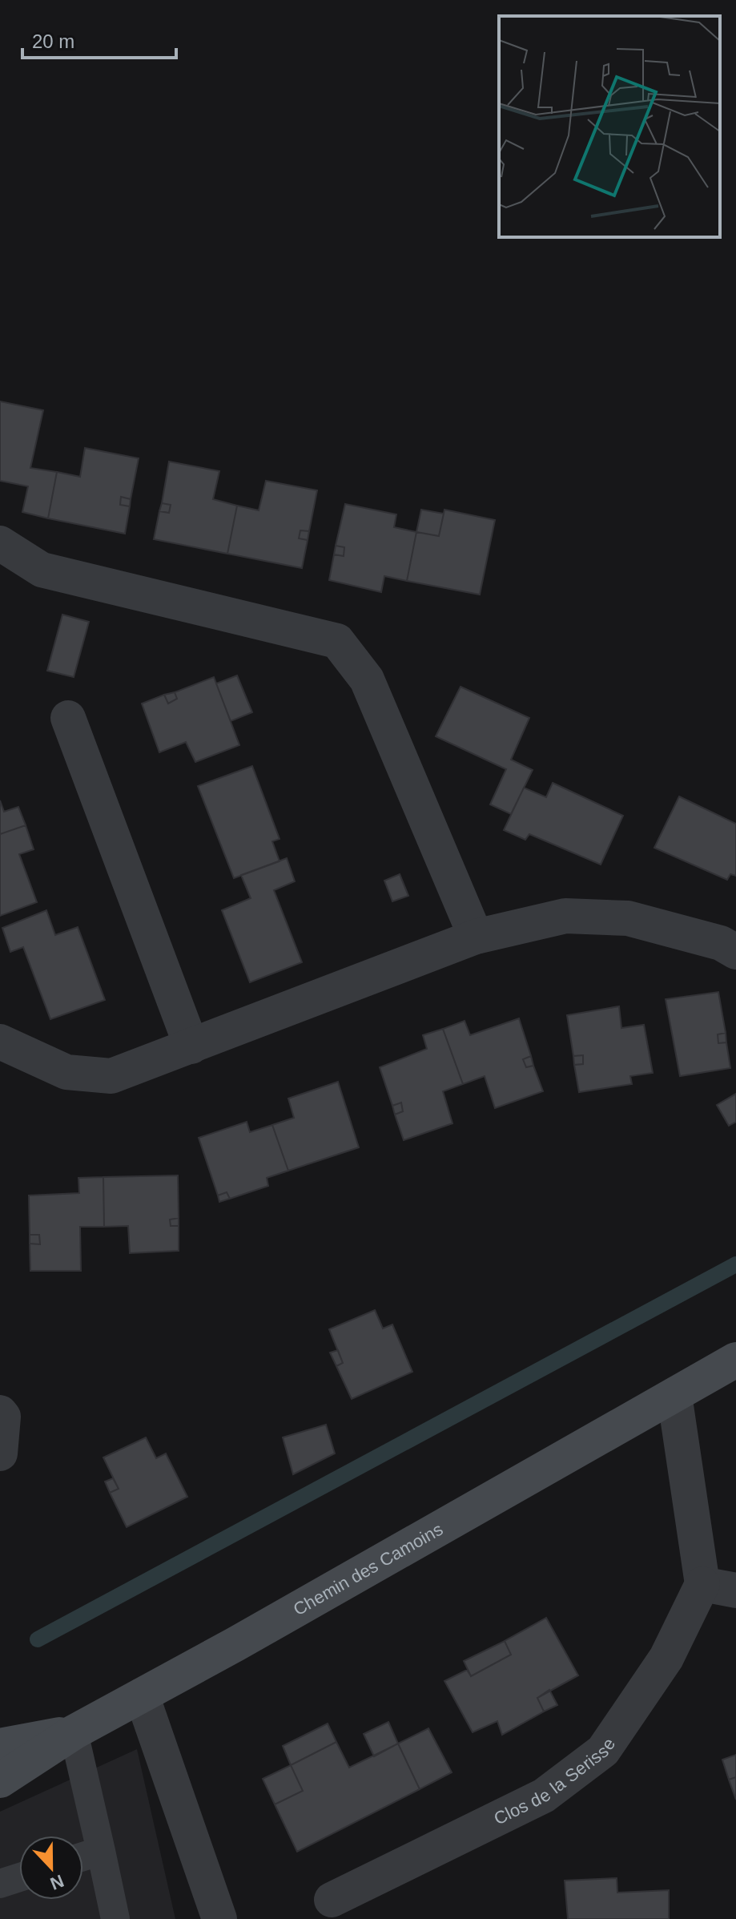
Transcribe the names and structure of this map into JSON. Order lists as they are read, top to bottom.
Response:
{
  "streets": {
    "street": ["Chemin des Camoins", "Clos de la Serisse"]
  },
  "crossings": [
    ["Chemin des Camoins", "Clos de la Serisse"]
  ],
  "scale_bar": "20 m",
  "north": "bottom"
}
